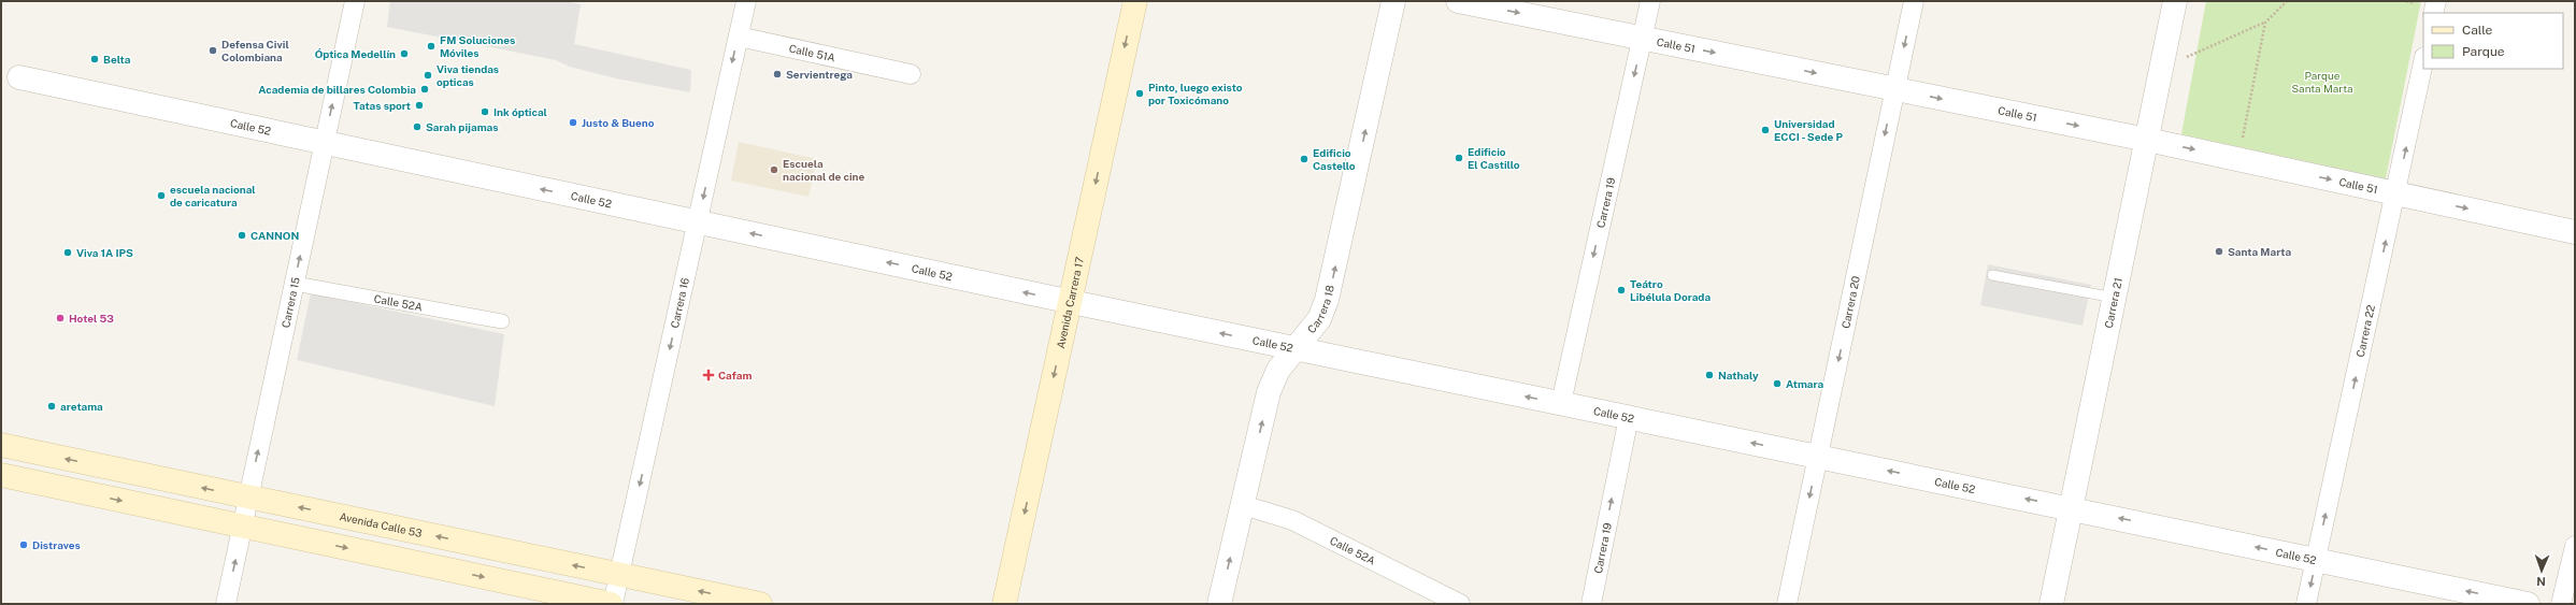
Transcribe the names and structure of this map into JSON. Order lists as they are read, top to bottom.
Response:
{
  "streets": {
    "main road": ["Avenida Carrera 17", "Avenida Calle 53"],
    "street": [
      "Calle 51",
      "Calle 51A",
      "Calle 52",
      "Carrera 19",
      "Carrera 15",
      "Calle 52A",
      "Carrera 16",
      "Carrera 20",
      "Carrera 21",
      "Carrera 18",
      "Carrera 22"
    ]
  },
  "crossings": [
    ["Calle 51", "Carrera 19"],
    ["Calle 51", "Carrera 20"],
    ["Calle 51", "Carrera 21"],
    ["Calle 51", "Carrera 22"],
    ["Calle 51A", "Carrera 16"],
    ["Calle 52", "Carrera 19"],
    ["Calle 52", "Carrera 15"],
    ["Calle 52", "Carrera 16"],
    ["Calle 52", "Avenida Carrera 17"],
    ["Calle 52", "Carrera 20"],
    ["Calle 52", "Carrera 21"],
    ["Calle 52", "Carrera 18"],
    ["Calle 52", "Carrera 22"],
    ["Carrera 15", "Calle 52A"],
    ["Carrera 15", "Avenida Calle 53"],
    ["Calle 52A", "Carrera 18"],
    ["Carrera 16", "Avenida Calle 53"]
  ],
  "one_way": [
    "Calle 51",
    "Calle 52",
    "Carrera 15",
    "Carrera 16",
    "Avenida Carrera 17",
    "Carrera 20",
    "Carrera 18",
    "Carrera 22"
  ],
  "parks": ["Parque Santa Marta"],
  "places": {
    "other": [
      "FM Soluciones Móviles",
      "Defensa Civil Colombiana",
      "Óptica Medellín",
      "Belta",
      "Servientrega",
      "Viva tiendas opticas",
      "Academia de billares Colombia",
      "Pinto, luego existo por Toxicómano",
      "Tatas sport",
      "Ink óptical",
      "Justo & Bueno",
      "Sarah pijamas",
      "Universidad ECCI - Sede P",
      "Edificio El Castillo",
      "Edificio Castello",
      "Escuela nacional de cine",
      "escuela nacional de caricatura",
      "CANNON",
      "Santa Marta",
      "Viva 1A IPS",
      "Teátro Libélula Dorada",
      "Hotel 53",
      "Nathaly",
      "Atmara",
      "aretama",
      "Distraves"
    ],
    "health": ["Cafam"]
  },
  "legend": ["Calle", "Parque"],
  "north": "bottom"
}
